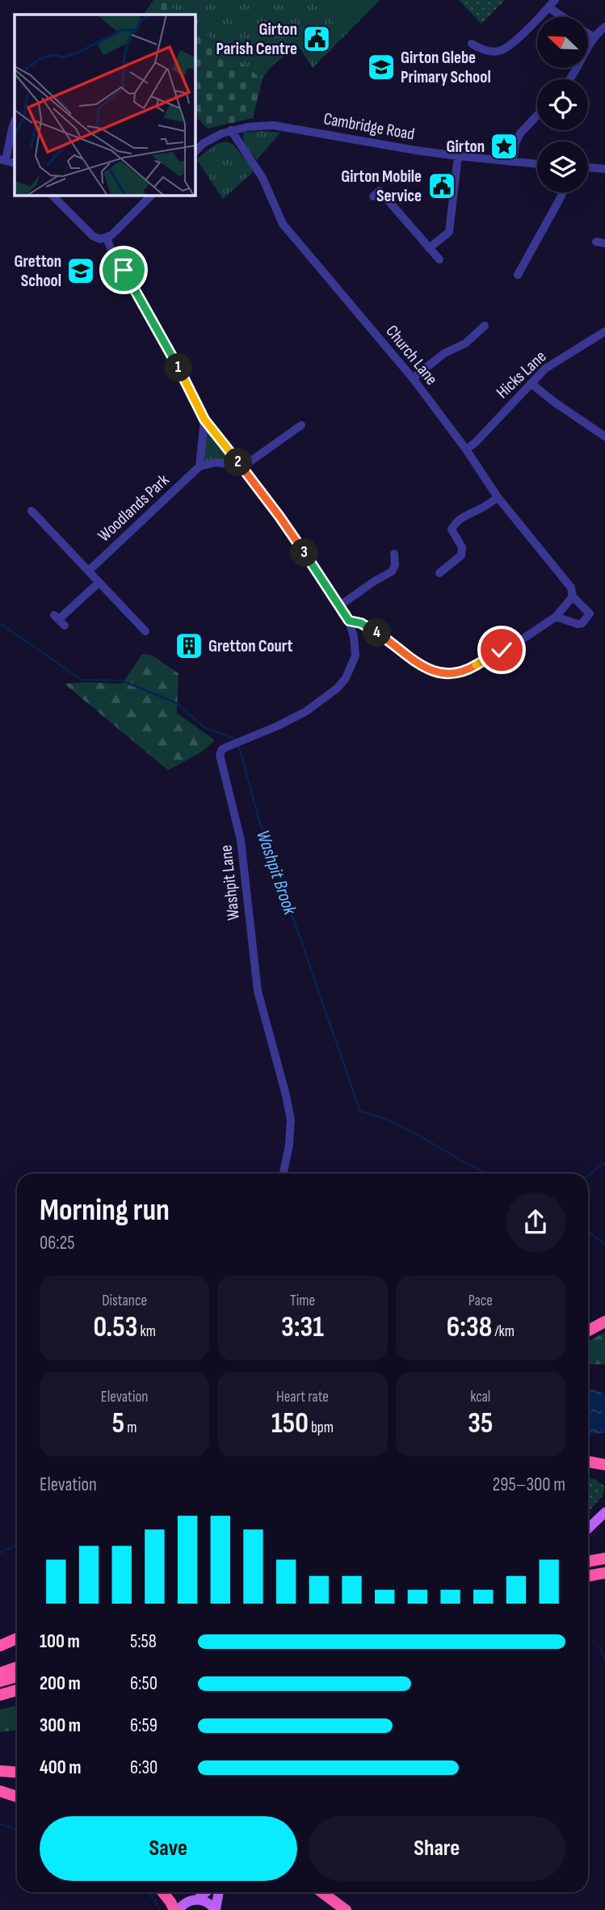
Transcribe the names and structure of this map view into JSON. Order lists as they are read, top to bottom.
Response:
{
  "streets": {
    "street": [
      "Cambridge Road",
      "Church Lane",
      "Hicks Lane",
      "Woodlands Park",
      "Washpit Lane"
    ]
  },
  "crossings": [
    ["Cambridge Road", "Church Lane"],
    ["Church Lane", "Hicks Lane"]
  ],
  "water": ["Washpit Brook"],
  "places": {
    "public building": ["Girton Parish Centre", "Girton Mobile Service"],
    "school or university": ["Girton Glebe Primary School", "Gretton School"],
    "place": ["Girton"],
    "building": ["Gretton Court"]
  },
  "north": "top left",
  "page": {
    "pins": [
      "1",
      "2",
      "3",
      "4"
    ],
    "heading": ["Morning run", "06:25"],
    "stats": [
      ["Distance", "0.53 km"],
      ["Time", "3:31"],
      ["Pace", "6:38 /km"],
      ["Elevation", "5 m"],
      ["Heart rate", "150 bpm"],
      ["kcal", "35"]
    ],
    "chart": ["Elevation", "295–300 m"],
    "list": [
      {
        "name": "100 m",
        "note": "5:58"
      },
      {
        "name": "200 m",
        "note": "6:50"
      },
      {
        "name": "300 m",
        "note": "6:59"
      },
      {
        "name": "400 m",
        "note": "6:30"
      }
    ],
    "buttons": ["Save", "Share"]
  }
}
